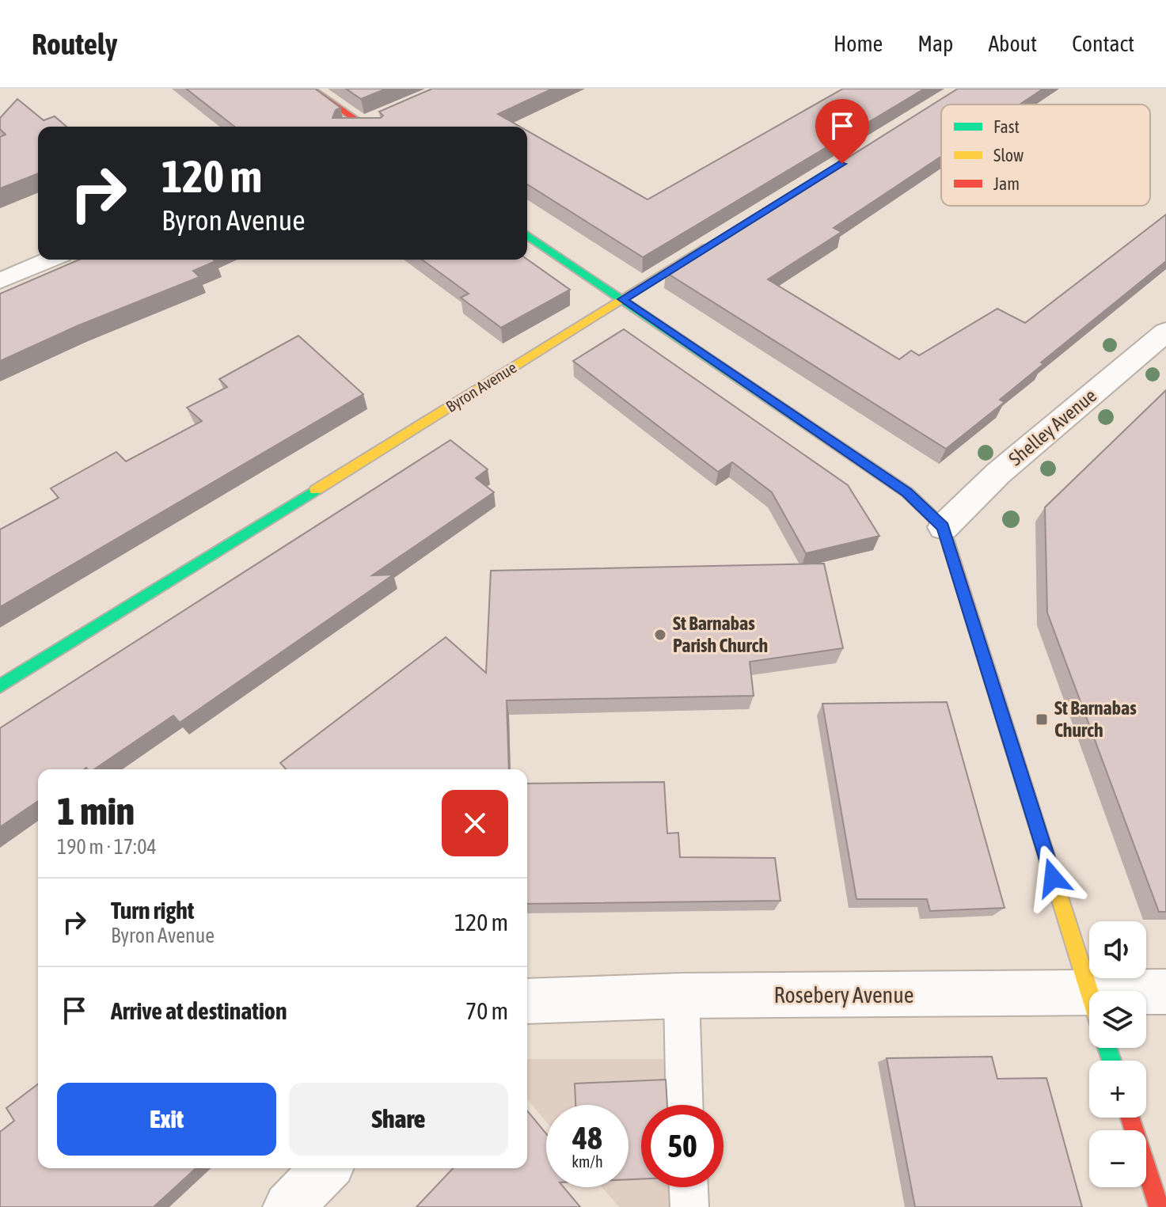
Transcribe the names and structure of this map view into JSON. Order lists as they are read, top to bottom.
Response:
{
  "streets": {
    "main road": ["Byron Avenue"],
    "street": ["Shelley Avenue", "Rosebery Avenue"]
  },
  "places": {
    "other": ["St Barnabas Parish Church"],
    "transit": ["St Barnabas Church"]
  },
  "legend": ["Fast", "Slow", "Jam"],
  "page": {
    "header": "Routely",
    "nav": [
      "Home",
      "Map",
      "About",
      "Contact"
    ],
    "turn": ["120 m", "Byron Avenue"],
    "heading": ["1 min", "190 m · 17:04"],
    "list": [
      {
        "name": "Turn right",
        "note": "Byron Avenue",
        "value": "120 m"
      },
      {
        "name": "Arrive at destination",
        "value": "70 m"
      }
    ],
    "map_buttons": ["+", "−"],
    "buttons": ["Exit", "Share"],
    "speed": "48 km/h",
    "limit": "50"
  }
}
